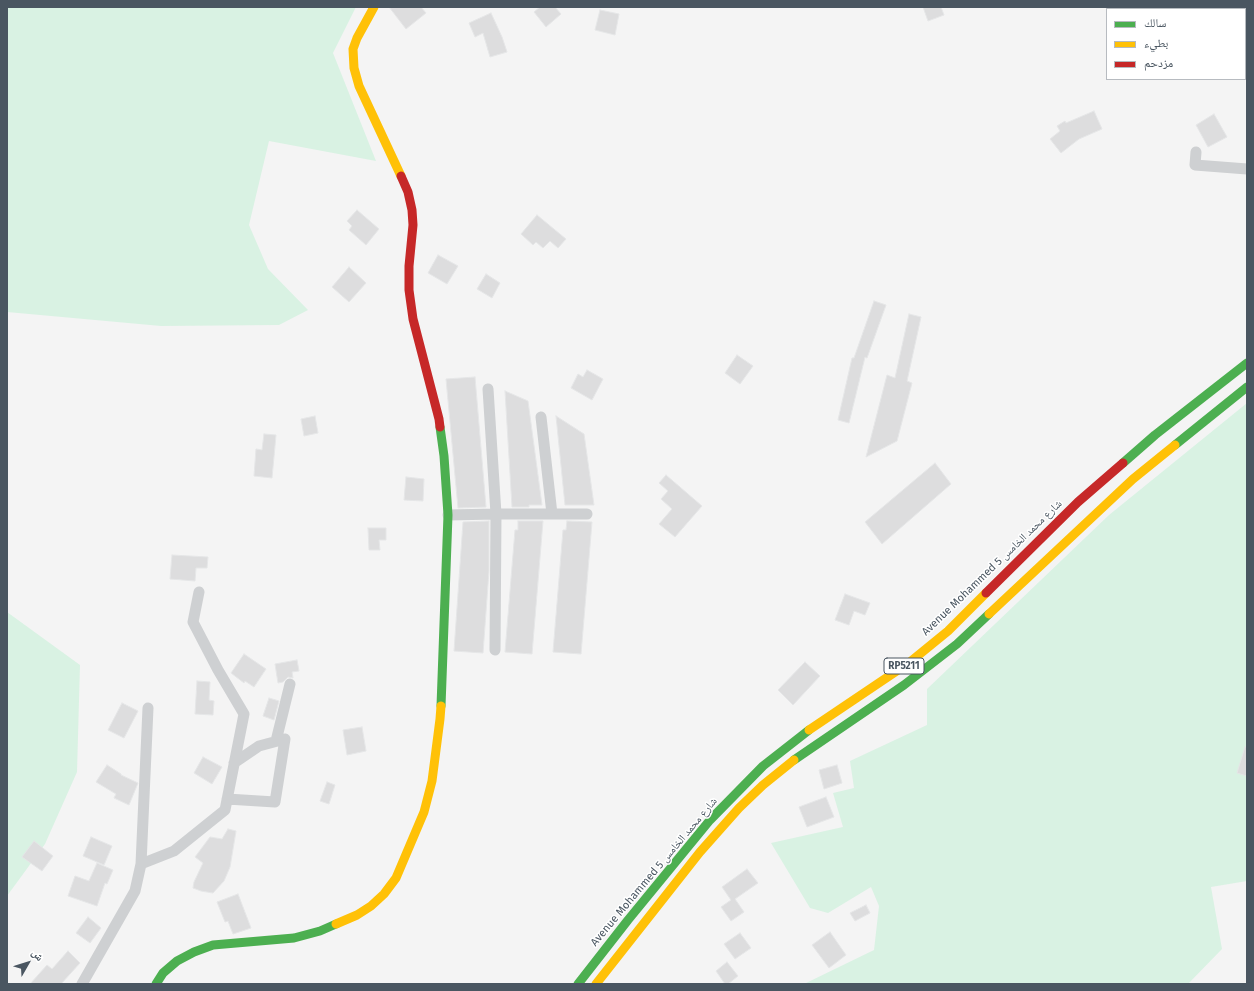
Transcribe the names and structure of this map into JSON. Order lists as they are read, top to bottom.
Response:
{
  "streets": {
    "main road": ["Avenue Mohammed 5 شارع محمد الخامس", "RP5211"]
  },
  "legend": ["سالك", "بطيء", "مزدحم"],
  "north": "top right"
}
